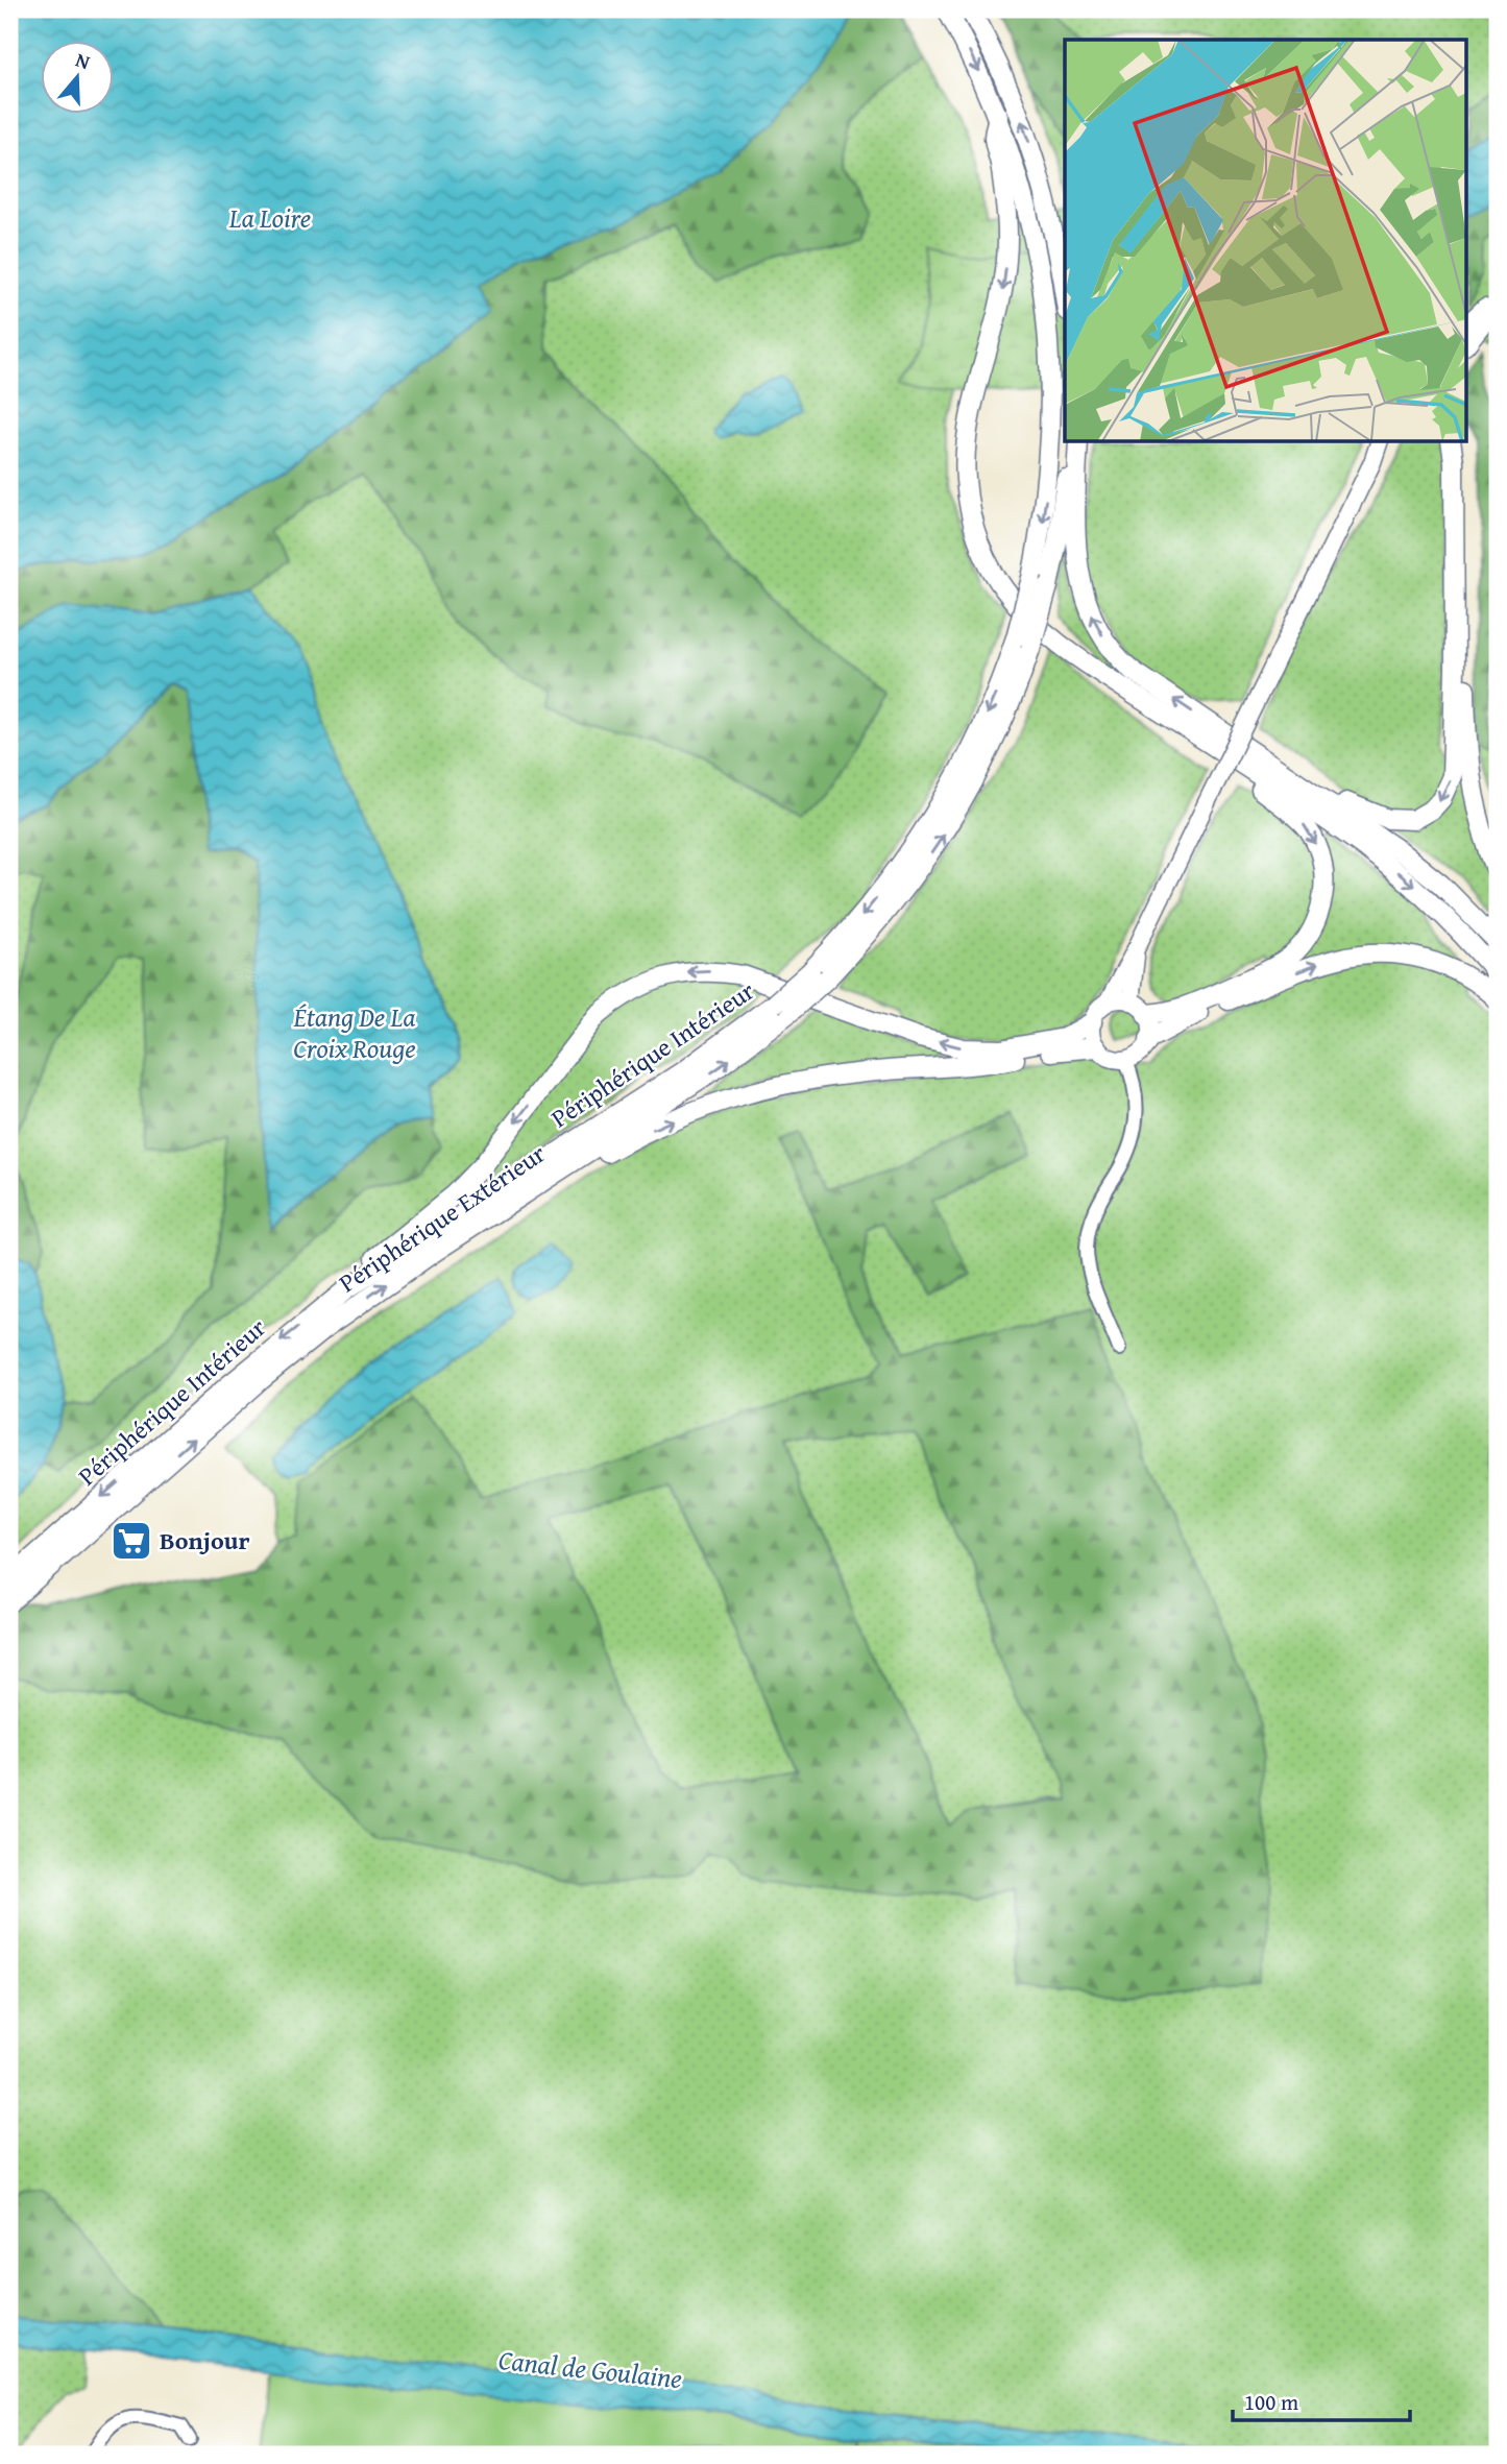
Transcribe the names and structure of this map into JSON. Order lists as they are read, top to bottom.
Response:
{
  "streets": {
    "highway": ["Périphérique Intérieur", "Périphérique Extérieur"]
  },
  "crossings": [
    ["Périphérique Intérieur", "Périphérique Extérieur"]
  ],
  "one_way": ["Périphérique Intérieur"],
  "water": ["La Loire", "Étang De La Croix Rouge", "Canal de Goulaine"],
  "places": {
    "supermarket": ["Bonjour"]
  },
  "scale_bar": "100 m",
  "north": "top"
}
